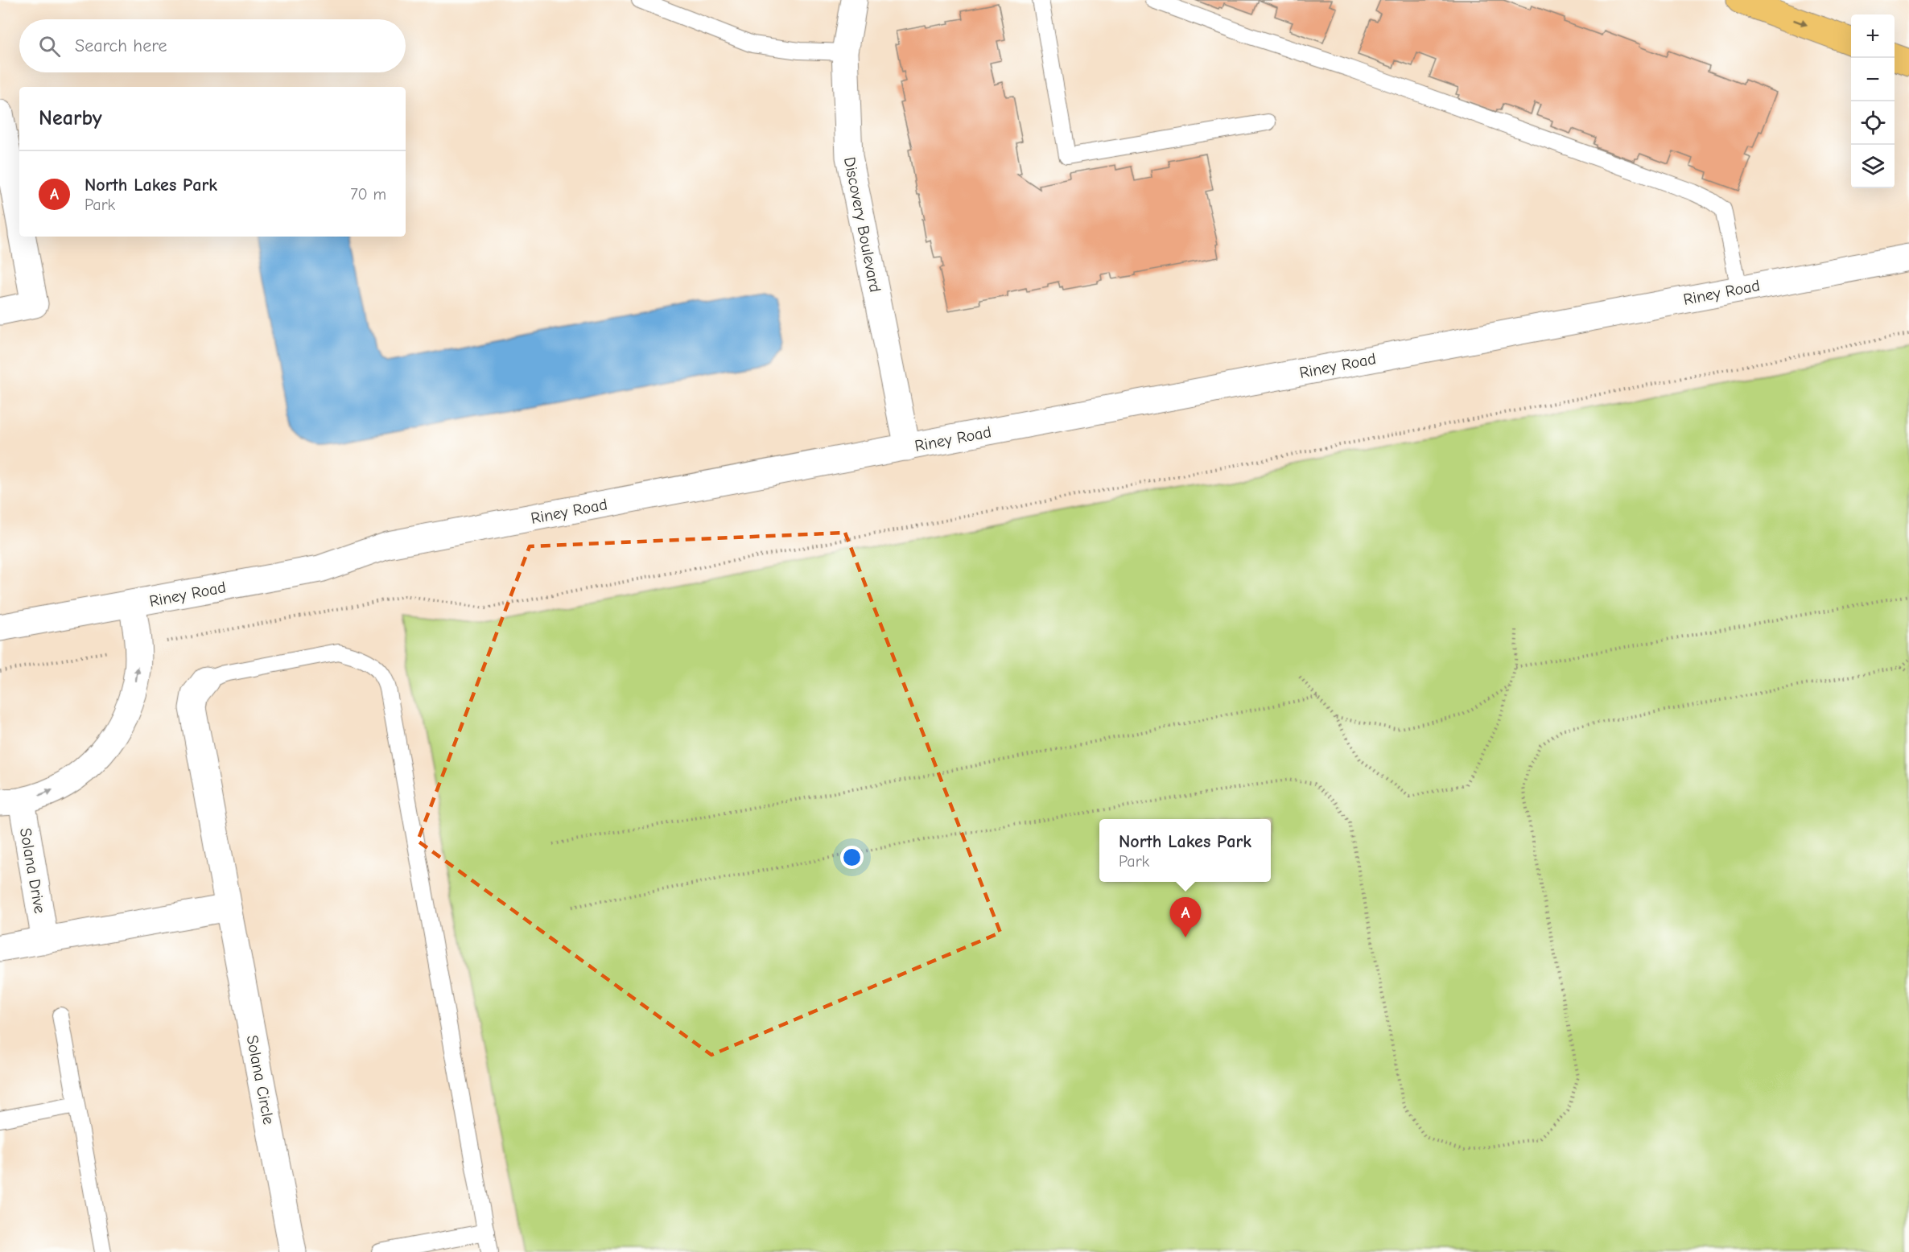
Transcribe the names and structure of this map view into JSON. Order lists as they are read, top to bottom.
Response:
{
  "streets": {
    "street": [
      "Discovery Boulevard",
      "Riney Road",
      "Solana Drive",
      "Solana Circle"
    ]
  },
  "crossings": [
    ["Discovery Boulevard", "Riney Road"],
    ["Riney Road", "Solana Drive"]
  ],
  "one_way": ["Solana Drive"],
  "page": {
    "map_buttons": ["+", "−"],
    "search": "Search here",
    "heading": "Nearby",
    "list": [
      {
        "mark": "A",
        "name": "North Lakes Park",
        "note": "Park",
        "value": "70 m"
      }
    ],
    "popup": ["North Lakes Park", "Park"],
    "pins": "A"
  }
}
